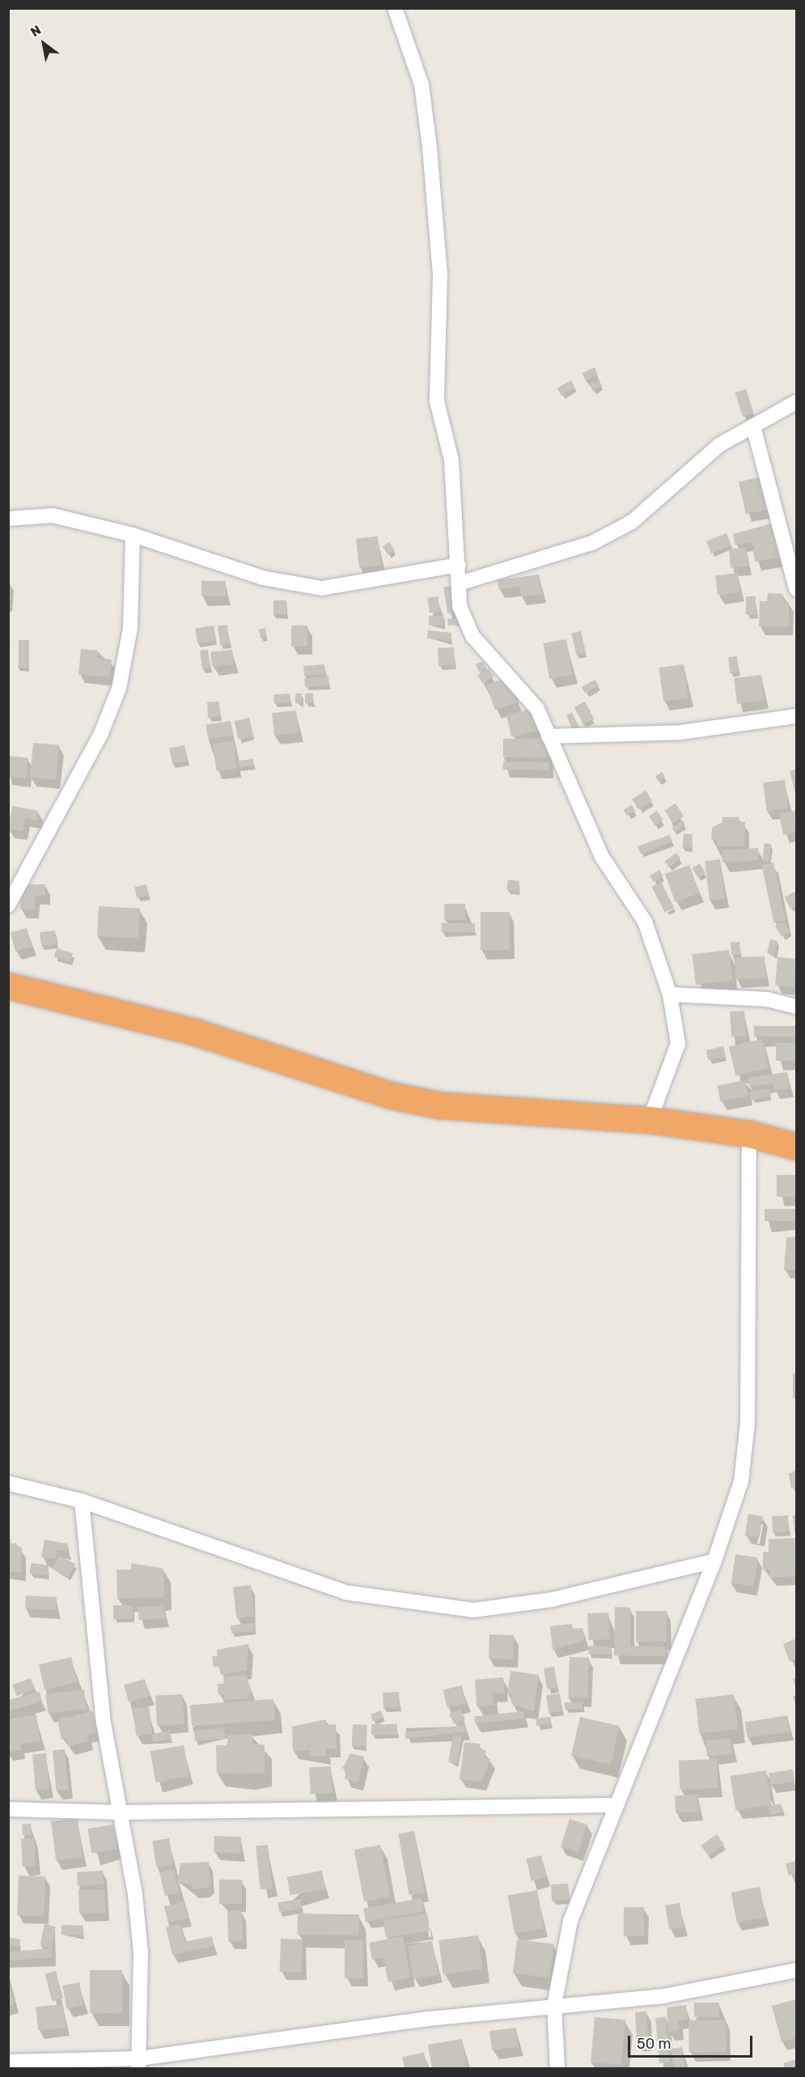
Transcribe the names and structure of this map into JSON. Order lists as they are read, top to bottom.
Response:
{
  "scale_bar": "50 m",
  "north": "top left"
}
